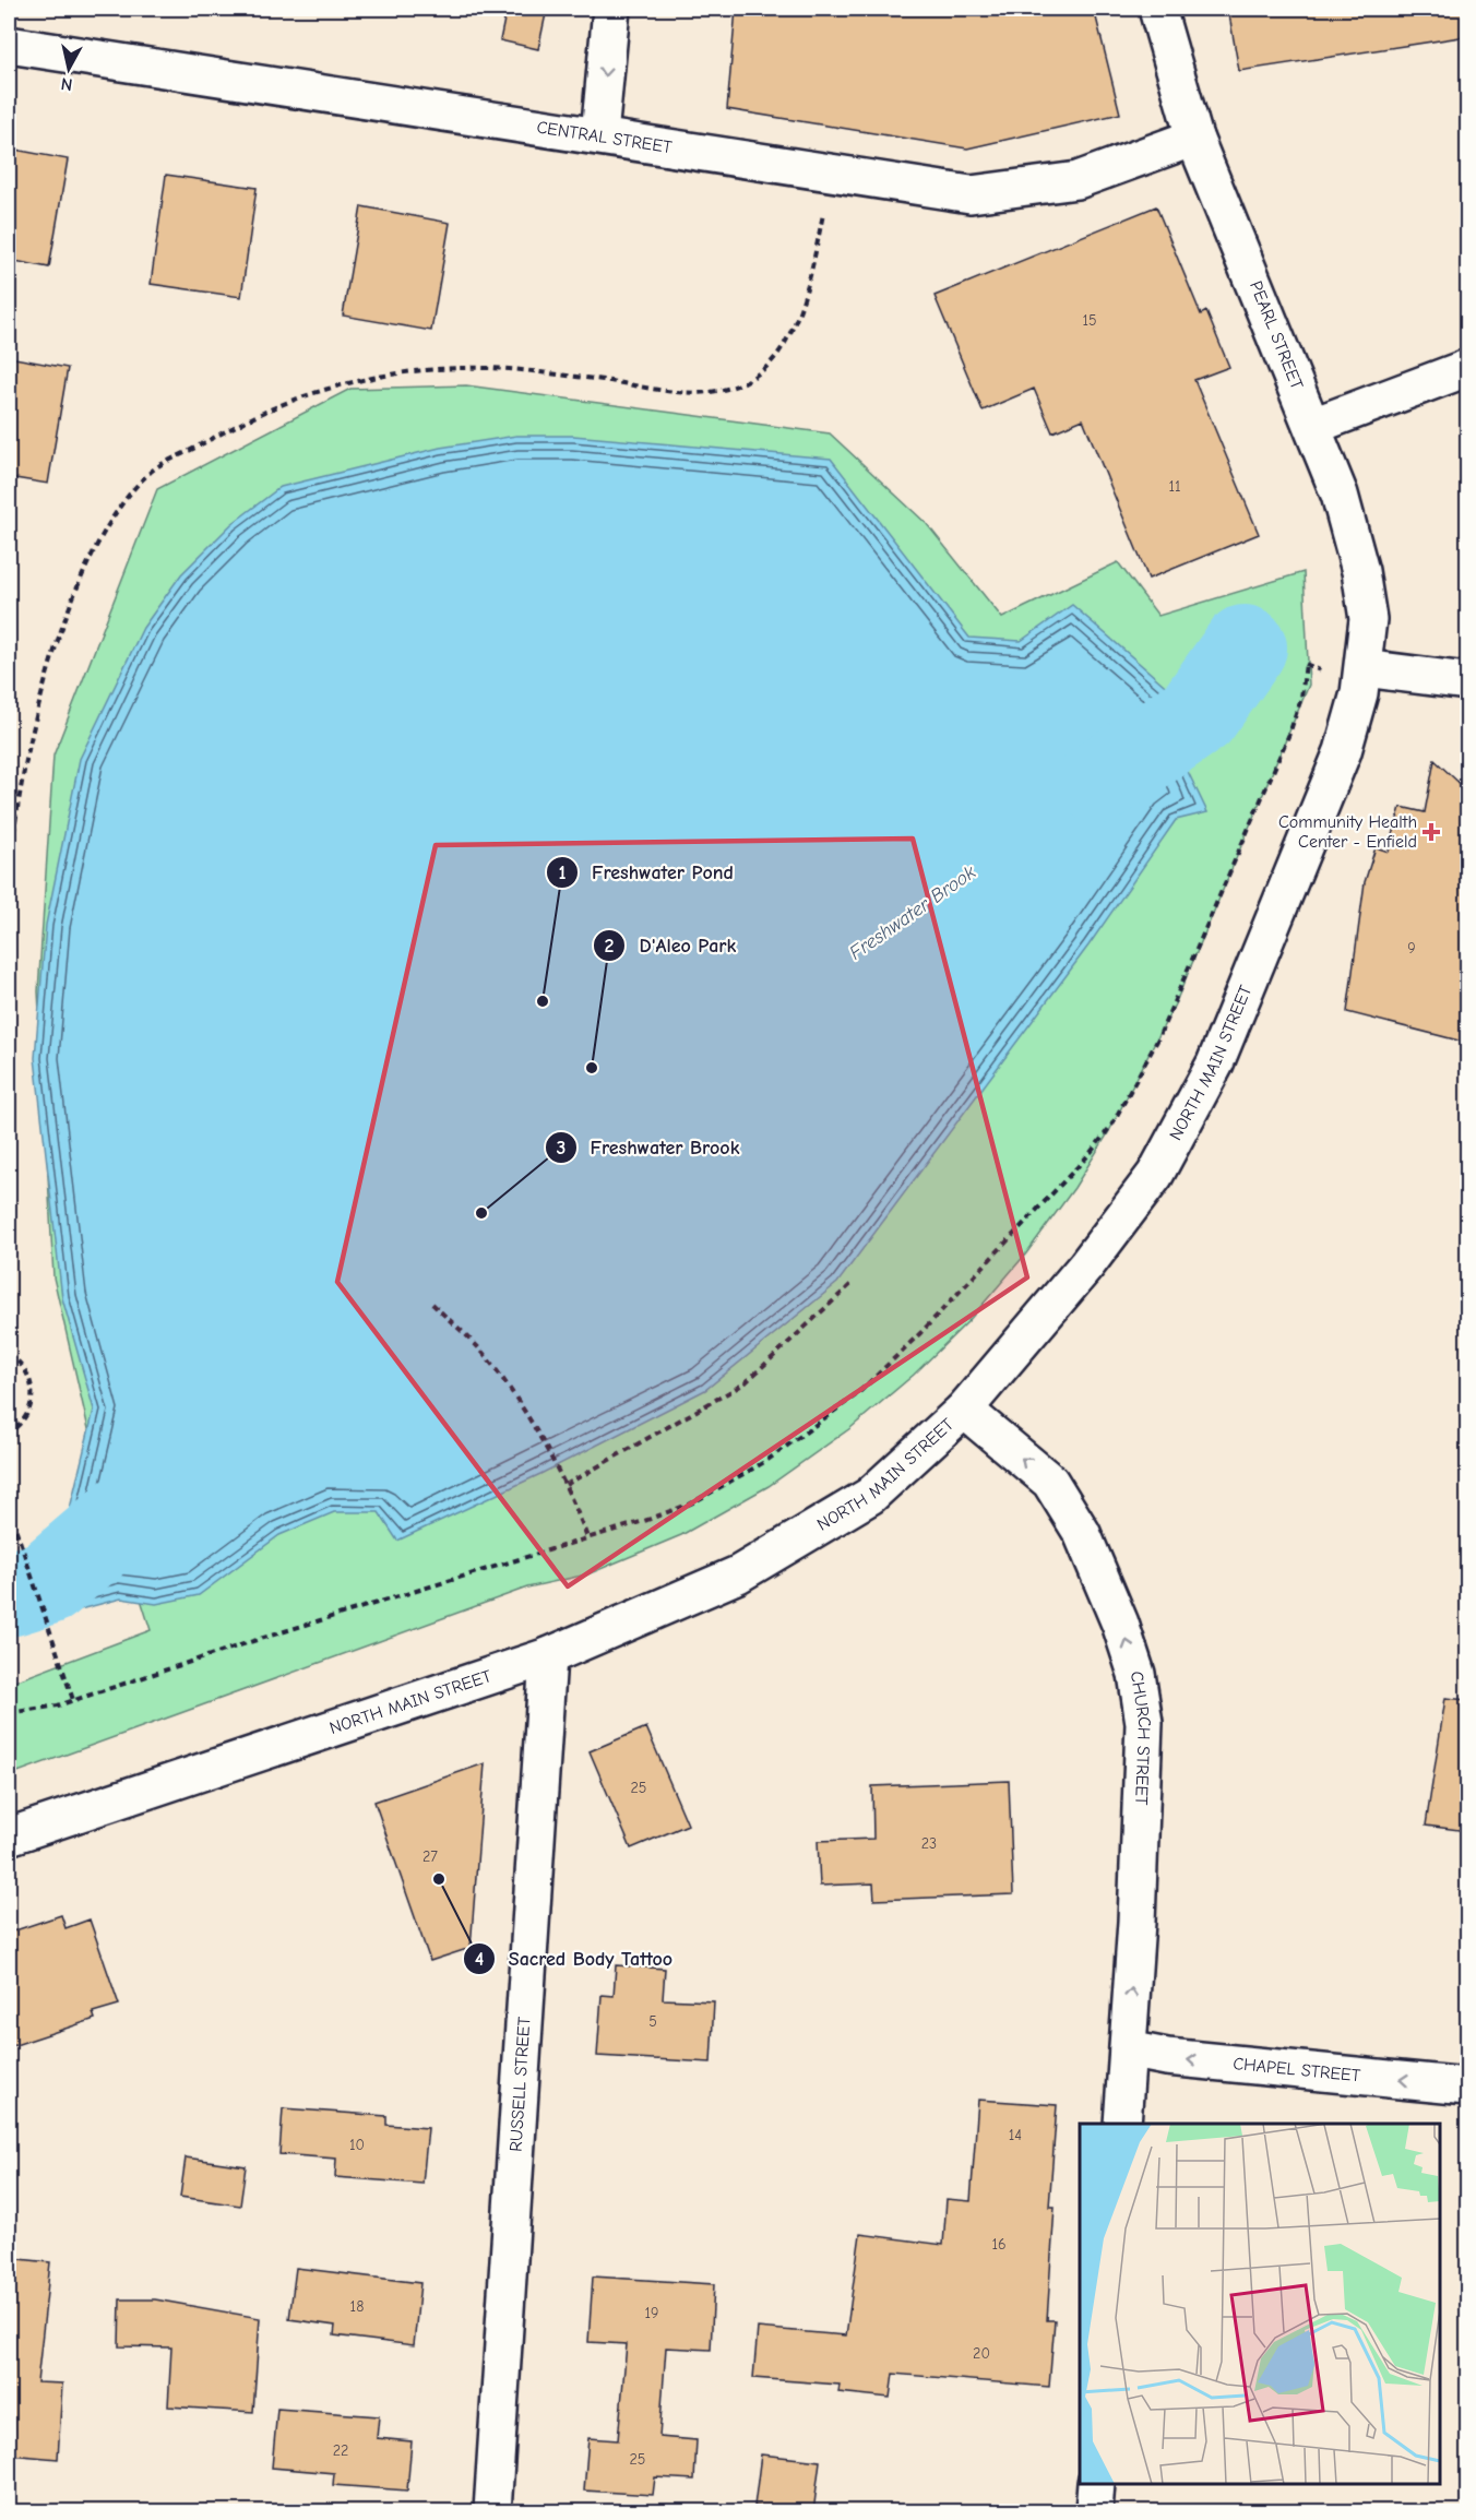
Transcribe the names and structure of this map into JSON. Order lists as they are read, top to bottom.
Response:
{
  "streets": {
    "street": [
      "CENTRAL STREET",
      "PEARL STREET",
      "NORTH MAIN STREET",
      "CHURCH STREET",
      "CHAPEL STREET",
      "RUSSELL STREET"
    ]
  },
  "crossings": [
    ["CENTRAL STREET", "PEARL STREET"],
    ["PEARL STREET", "NORTH MAIN STREET"],
    ["NORTH MAIN STREET", "CHURCH STREET"],
    ["NORTH MAIN STREET", "RUSSELL STREET"],
    ["CHURCH STREET", "CHAPEL STREET"]
  ],
  "one_way": ["CHURCH STREET", "CHAPEL STREET"],
  "water": ["Freshwater Brook"],
  "places": {
    "health": ["Community Health Center - Enfield"],
    "other": [
      "Freshwater Pond",
      "D'Aleo Park",
      "Freshwater Brook",
      "Sacred Body Tattoo"
    ]
  },
  "house_numbers": [
    "15",
    "11",
    "9",
    "25",
    "23",
    "27",
    "5",
    "14",
    "10",
    "16",
    "18",
    "19",
    "20",
    "22",
    "25"
  ],
  "north": "bottom"
}
